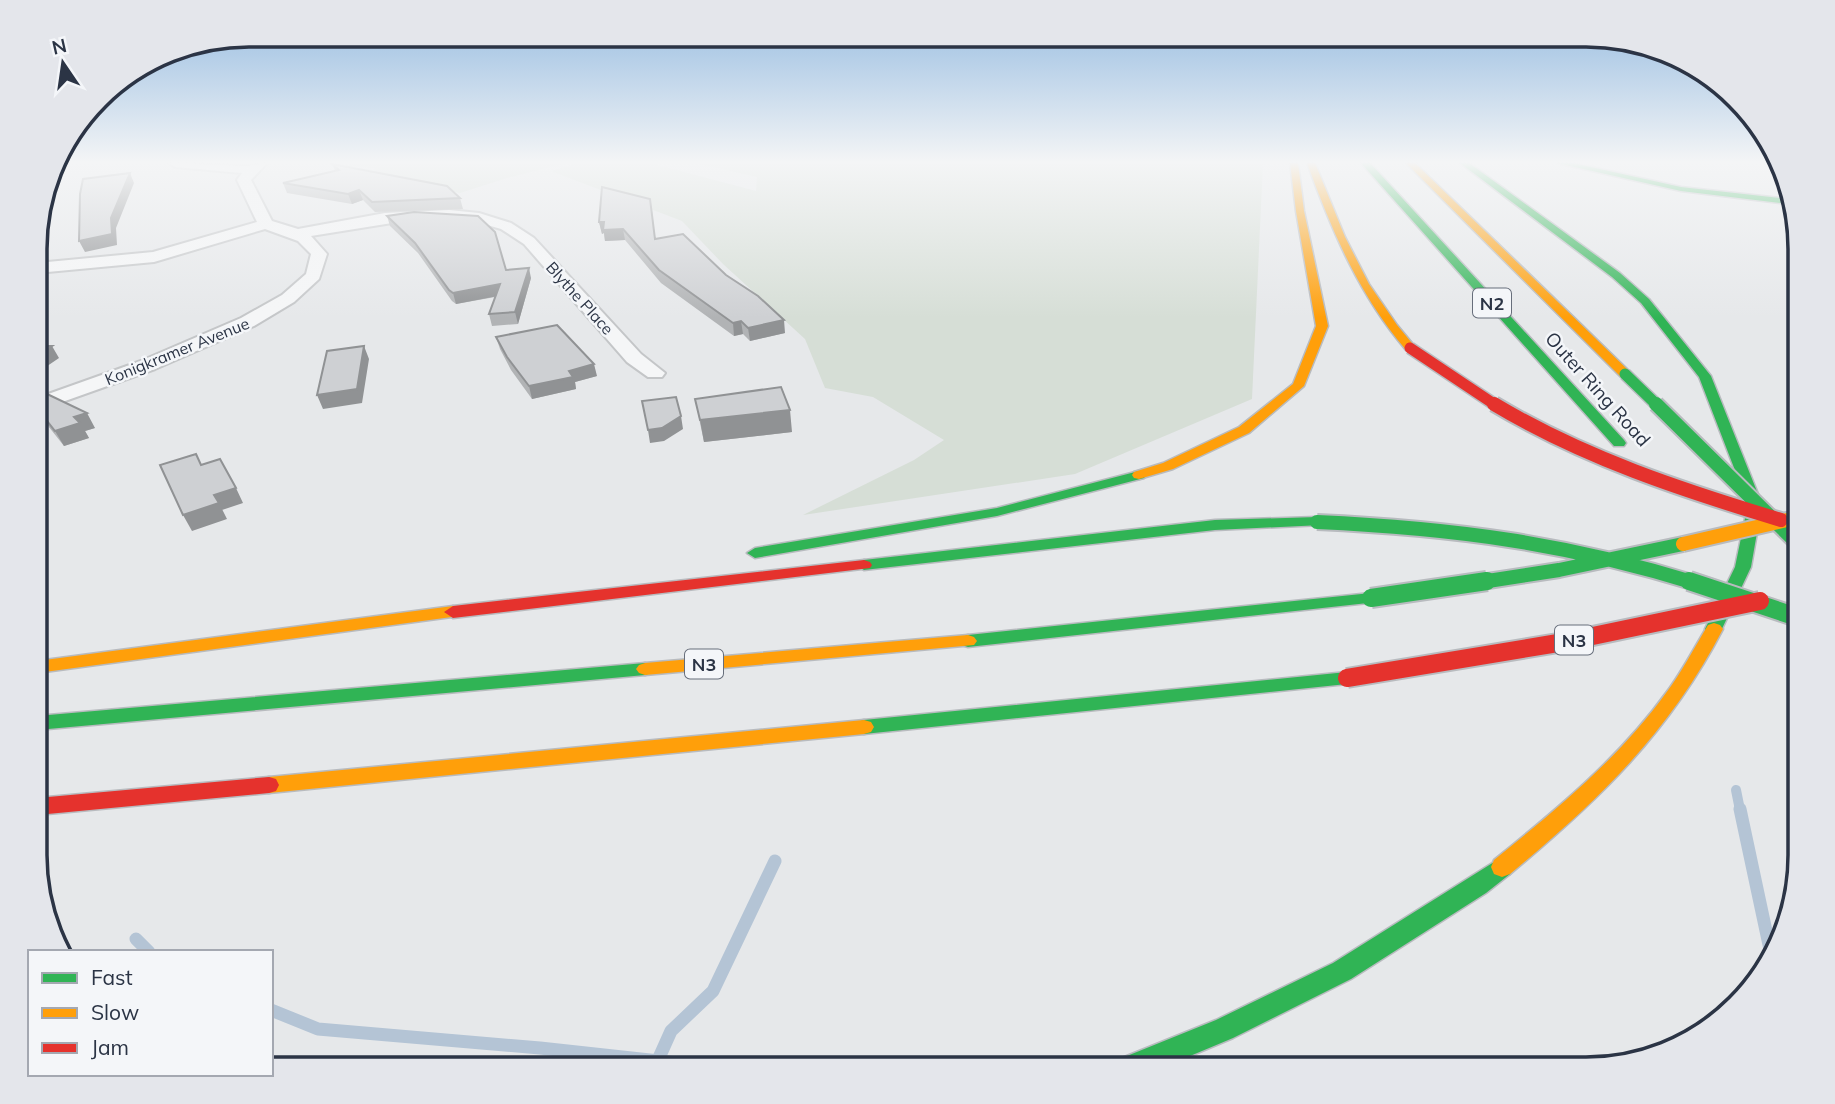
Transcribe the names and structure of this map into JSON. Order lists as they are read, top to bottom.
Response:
{
  "streets": {
    "highway": ["N2", "Outer Ring Road", "N3"],
    "street": ["Blythe Place", "Konigkramer Avenue"]
  },
  "crossings": [
    ["Blythe Place", "Konigkramer Avenue"]
  ],
  "legend": ["Fast", "Slow", "Jam"],
  "north": "top"
}
